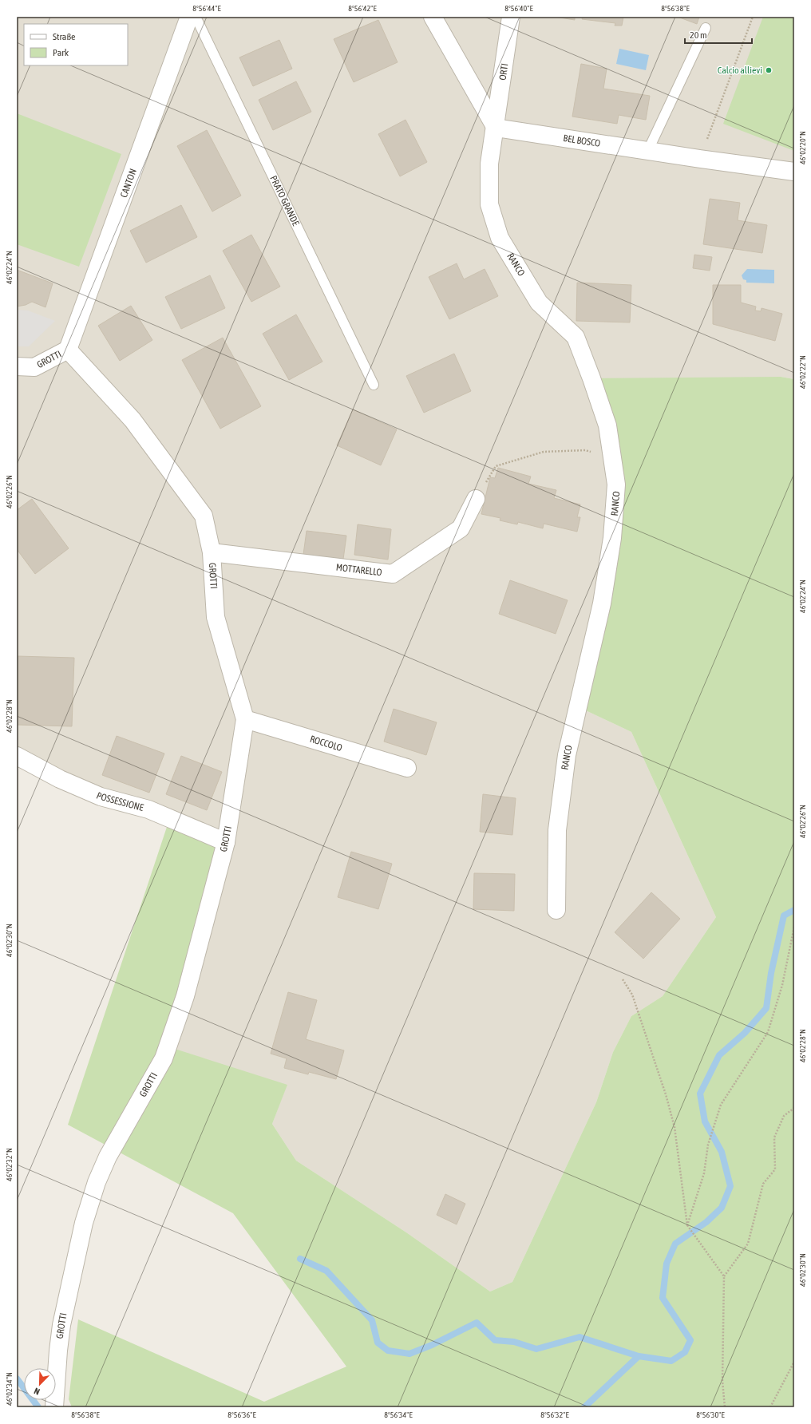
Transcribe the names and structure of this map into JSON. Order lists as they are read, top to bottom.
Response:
{
  "streets": {
    "street": [
      "ORTI",
      "BEL BOSCO",
      "CANTON",
      "RANCO",
      "GROTTI",
      "MOTTARELLO",
      "ROCCOLO",
      "POSSESSIONE"
    ],
    "lane": ["PRATO GRANDE"]
  },
  "crossings": [
    ["ORTI", "BEL BOSCO"],
    ["ORTI", "RANCO"],
    ["BEL BOSCO", "RANCO"],
    ["CANTON", "GROTTI"],
    ["GROTTI", "MOTTARELLO"],
    ["GROTTI", "ROCCOLO"],
    ["GROTTI", "POSSESSIONE"]
  ],
  "places": ["Calcio allievi"],
  "legend": ["Straße", "Park"],
  "scale_bar": "20 m",
  "north": "bottom left",
  "coordinates": [
    "8°56'44\"E",
    "8°56'42\"E",
    "8°56'40\"E",
    "8°56'38\"E",
    "46°02'20\"N",
    "46°02'24\"N",
    "46°02'22\"N",
    "46°02'26\"N",
    "46°02'28\"N",
    "46°02'30\"N",
    "46°02'32\"N",
    "46°02'34\"N",
    "8°56'36\"E",
    "8°56'34\"E",
    "8°56'32\"E",
    "8°56'30\"E"
  ]
}
